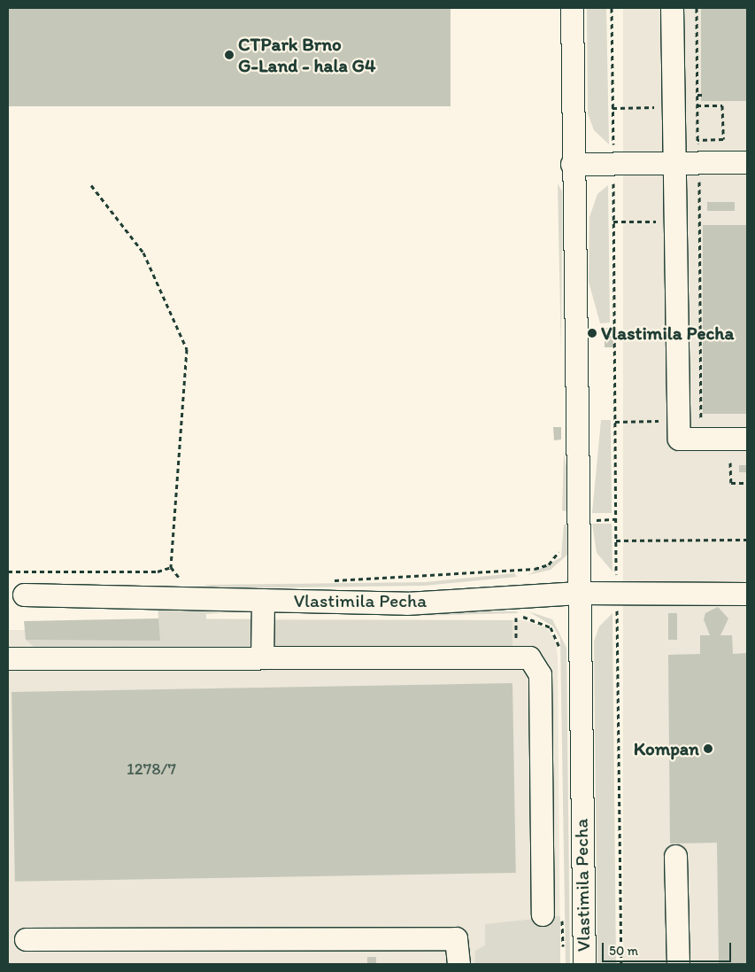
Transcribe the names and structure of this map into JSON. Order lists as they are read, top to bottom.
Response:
{
  "streets": {
    "street": ["Vlastimila Pecha"]
  },
  "places": ["CTPark Brno G-Land - hala G4", "Vlastimila Pecha", "Kompan"],
  "house_numbers": ["1278/7"],
  "scale_bar": "50 m"
}
